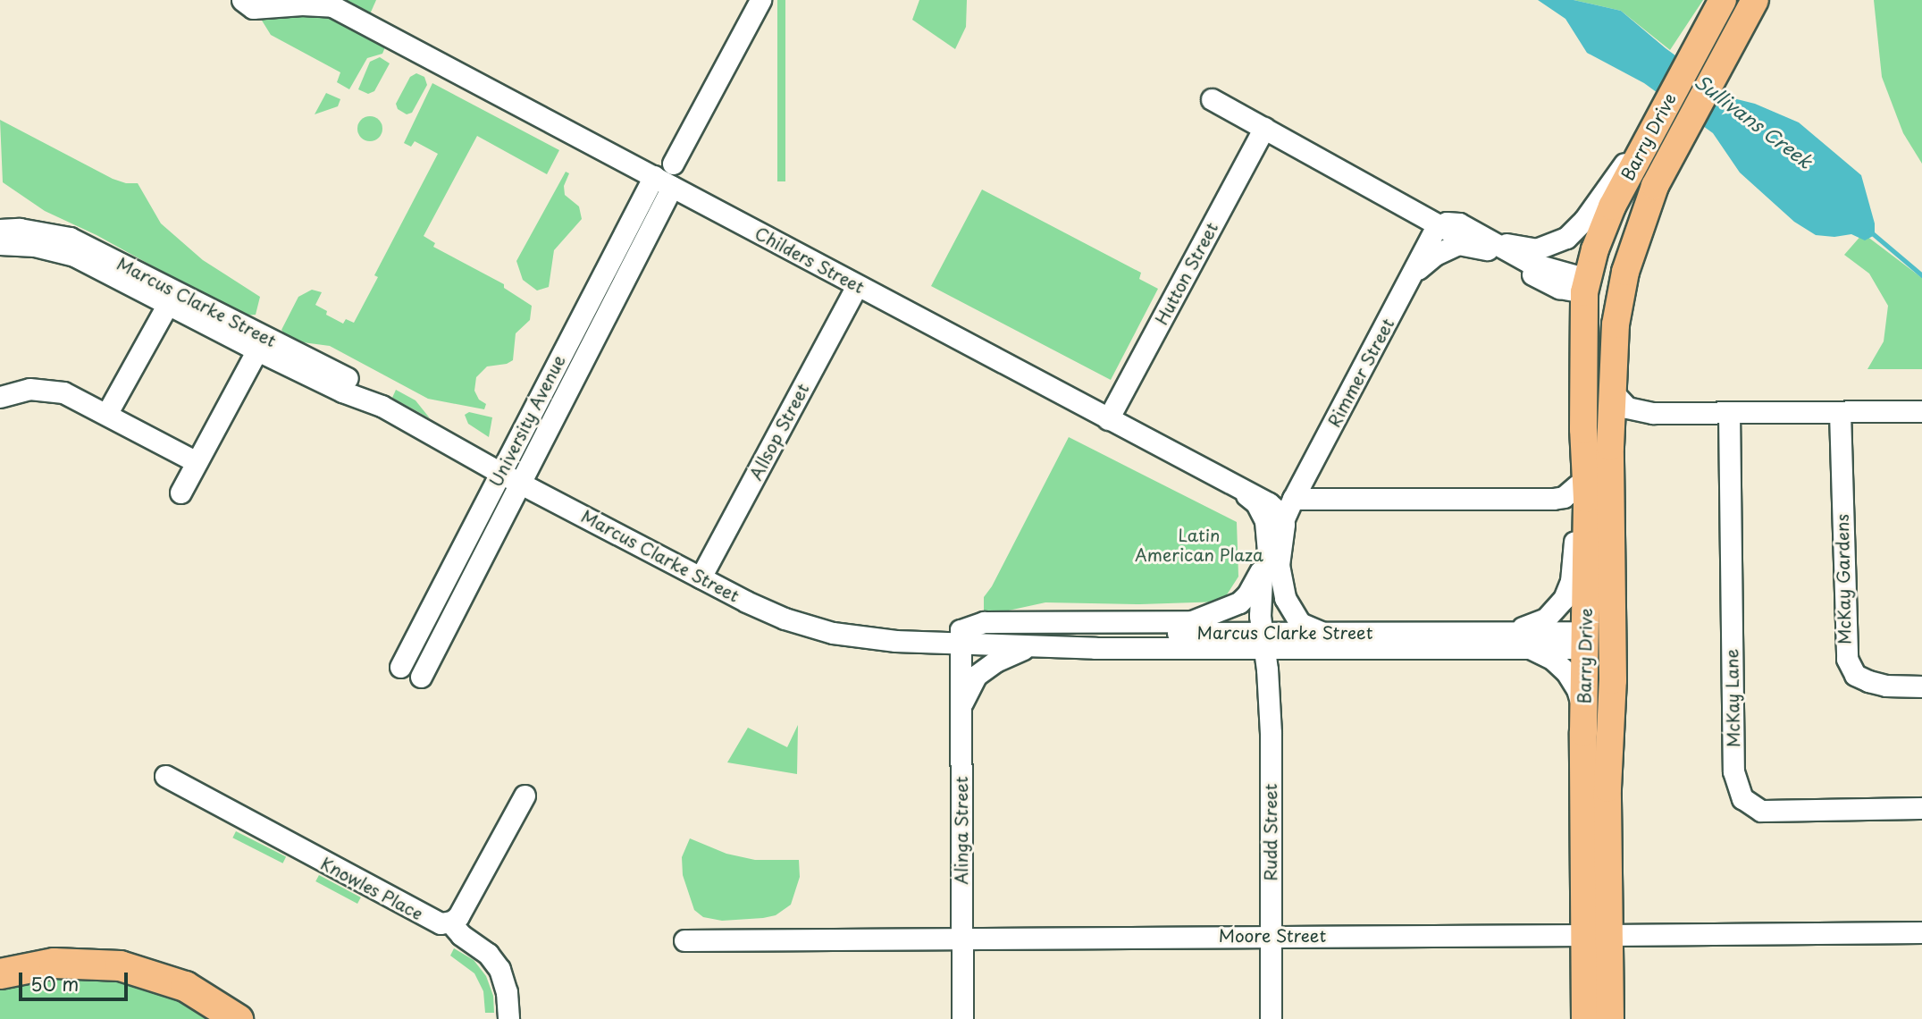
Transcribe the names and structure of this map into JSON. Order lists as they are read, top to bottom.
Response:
{
  "streets": {
    "main road": ["Barry Drive"],
    "street": [
      "Childers Street",
      "Hutton Street",
      "Marcus Clarke Street",
      "Rimmer Street",
      "University Avenue",
      "Allsop Street",
      "McKay Gardens",
      "McKay Lane",
      "Alinga Street",
      "Rudd Street",
      "Knowles Place",
      "Moore Street"
    ]
  },
  "crossings": [
    ["Barry Drive", "Marcus Clarke Street"],
    ["Barry Drive", "Moore Street"],
    ["Childers Street", "Hutton Street"],
    ["Childers Street", "Rimmer Street"],
    ["Childers Street", "University Avenue"],
    ["Childers Street", "Allsop Street"],
    ["Marcus Clarke Street", "Rimmer Street"],
    ["Marcus Clarke Street", "University Avenue"],
    ["Marcus Clarke Street", "Allsop Street"],
    ["Marcus Clarke Street", "Alinga Street"],
    ["Marcus Clarke Street", "Rudd Street"],
    ["Rimmer Street", "Rudd Street"],
    ["Alinga Street", "Moore Street"],
    ["Rudd Street", "Moore Street"]
  ],
  "water": ["Sullivans Creek"],
  "parks": ["Latin American Plaza"],
  "scale_bar": "50 m"
}
